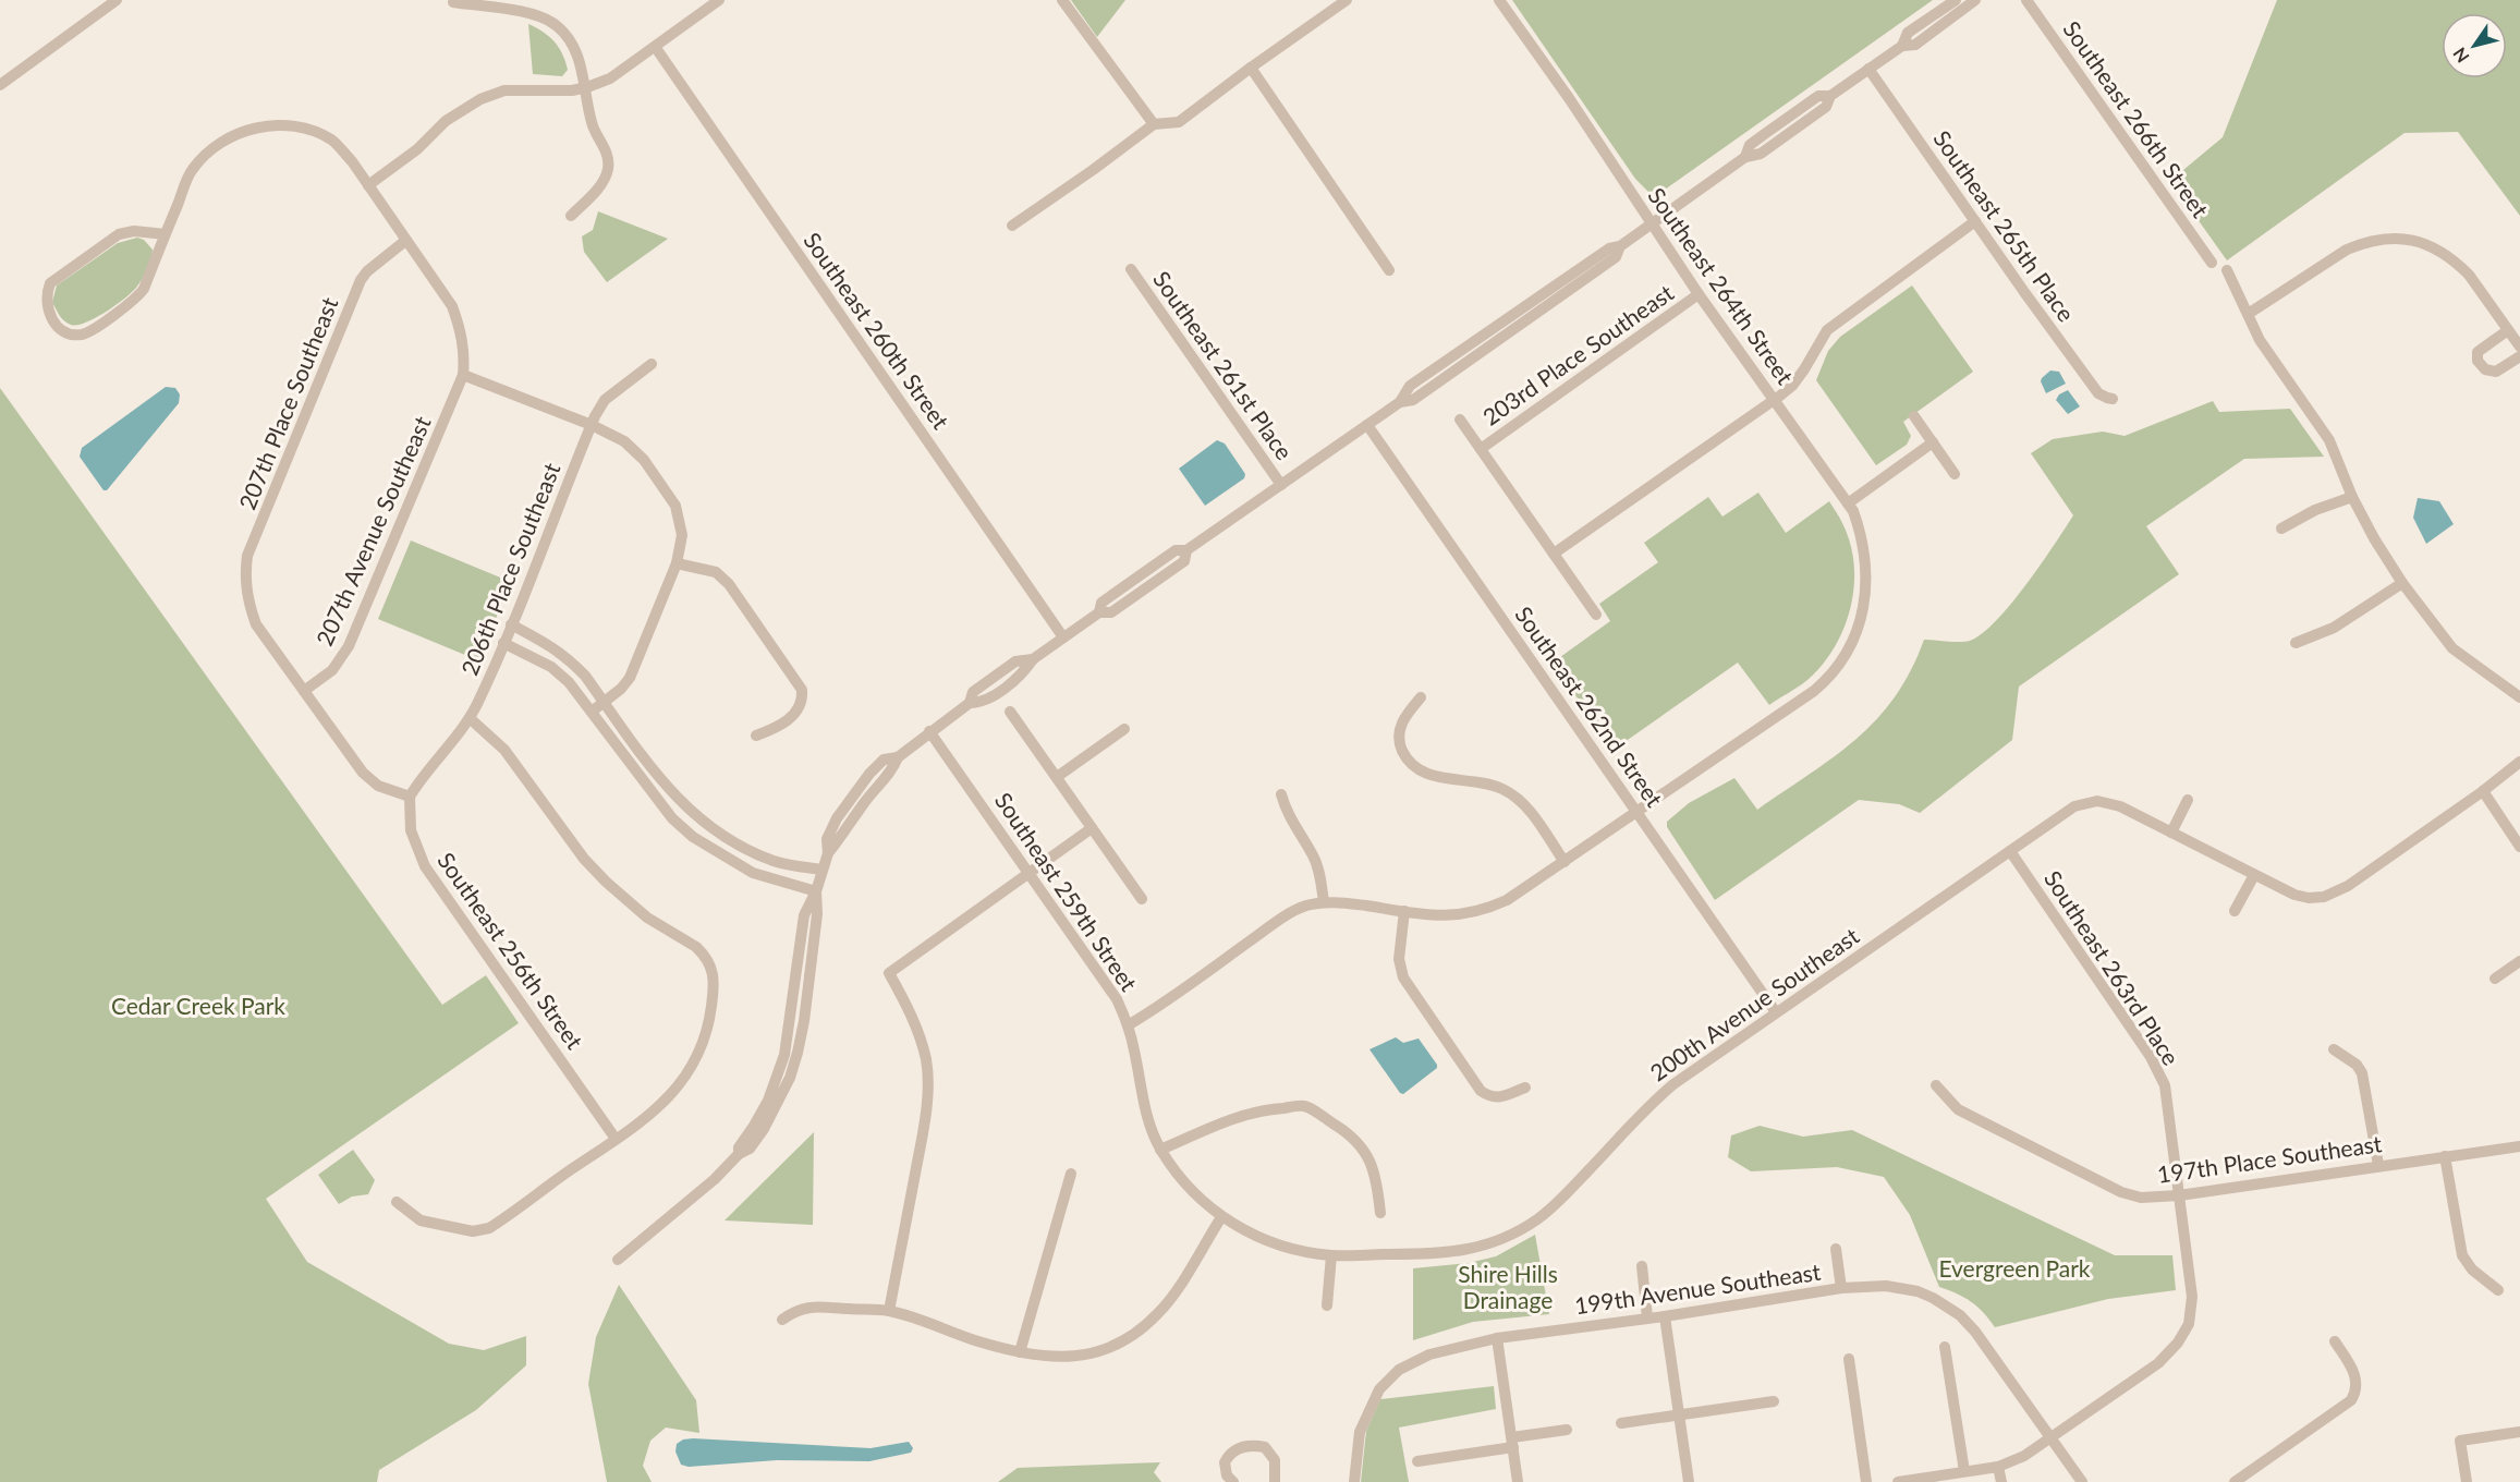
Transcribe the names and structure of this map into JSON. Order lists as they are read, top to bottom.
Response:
{
  "streets": {
    "street": [
      "Southeast 266th Street",
      "Southeast 265th Place",
      "Southeast 264th Street",
      "Southeast 260th Street",
      "203rd Place Southeast",
      "Southeast 261st Place",
      "207th Place Southeast",
      "207th Avenue Southeast",
      "206th Place Southeast",
      "Southeast 262nd Street",
      "Southeast 259th Street",
      "Southeast 256th Street",
      "Southeast 263rd Place",
      "200th Avenue Southeast",
      "197th Place Southeast",
      "199th Avenue Southeast"
    ]
  },
  "crossings": [
    ["Southeast 264th Street", "203rd Place Southeast"],
    ["Southeast 264th Street", "Southeast 262nd Street"],
    ["207th Place Southeast", "207th Avenue Southeast"],
    ["206th Place Southeast", "Southeast 256th Street"],
    ["Southeast 262nd Street", "200th Avenue Southeast"],
    ["Southeast 259th Street", "200th Avenue Southeast"],
    ["Southeast 263rd Place", "200th Avenue Southeast"],
    ["Southeast 263rd Place", "197th Place Southeast"],
    ["Southeast 263rd Place", "199th Avenue Southeast"]
  ],
  "parks": ["Cedar Creek Park", "Evergreen Park", "Shire Hills Drainage"],
  "north": "bottom left"
}
